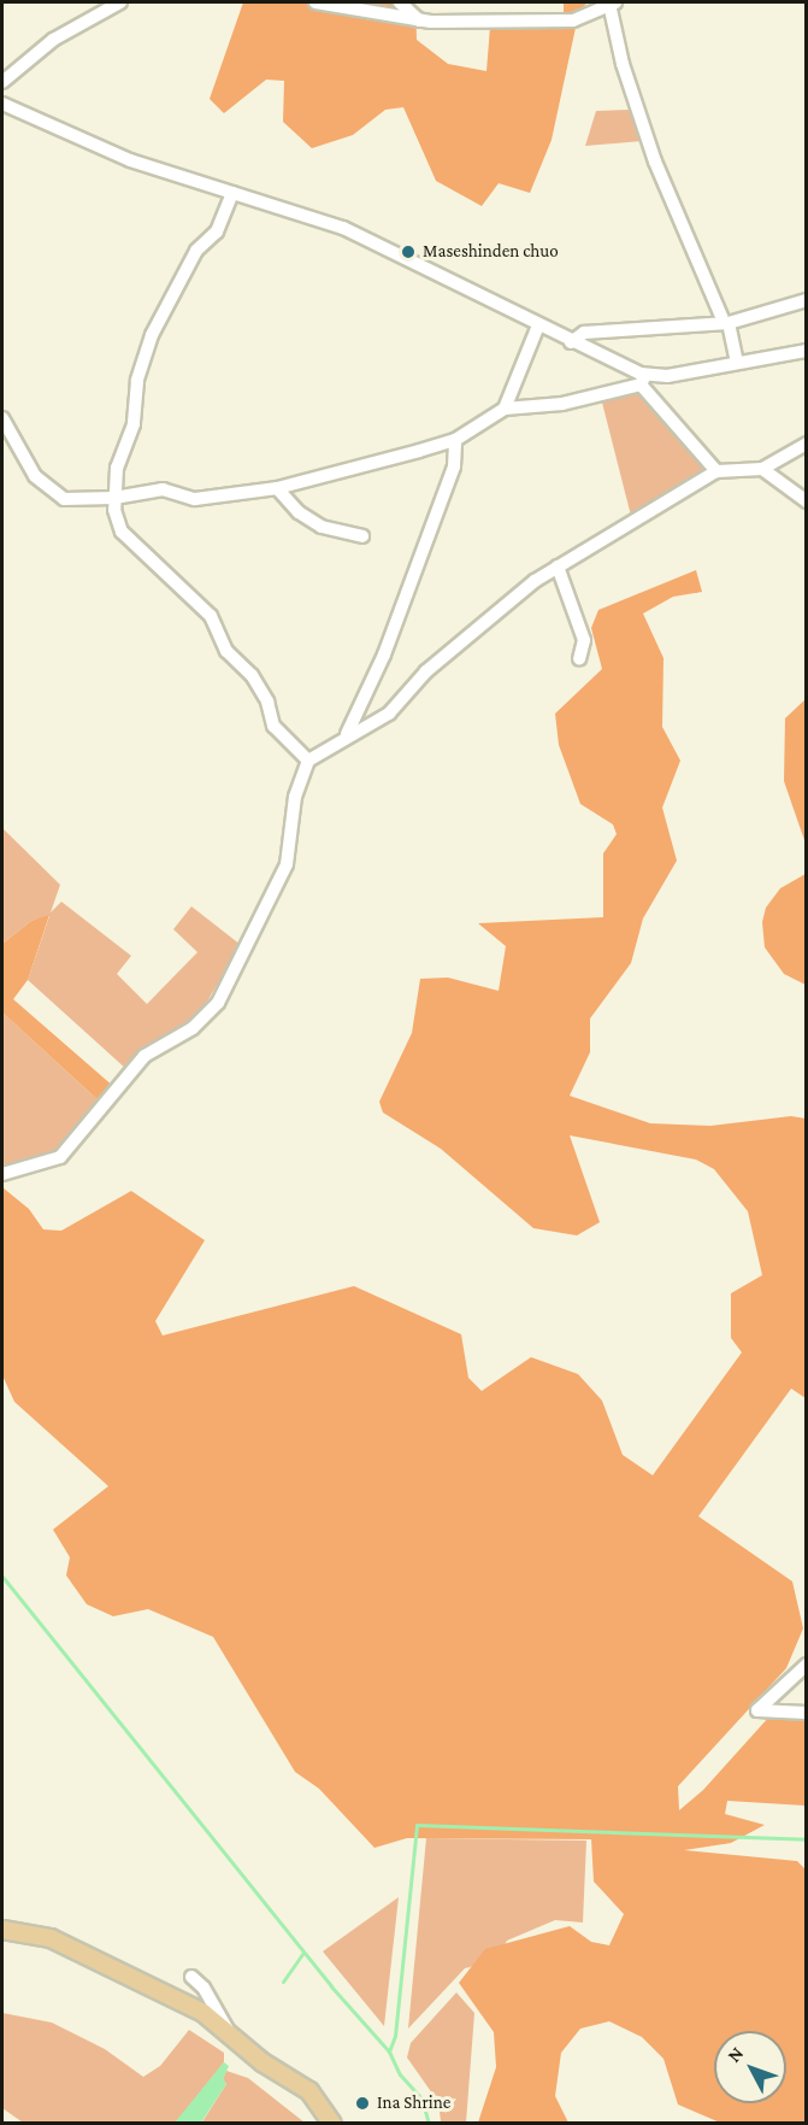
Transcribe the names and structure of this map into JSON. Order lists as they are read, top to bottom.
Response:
{
  "places": ["Maseshinden chuo", "Ina Shrine"],
  "north": "top left"
}
